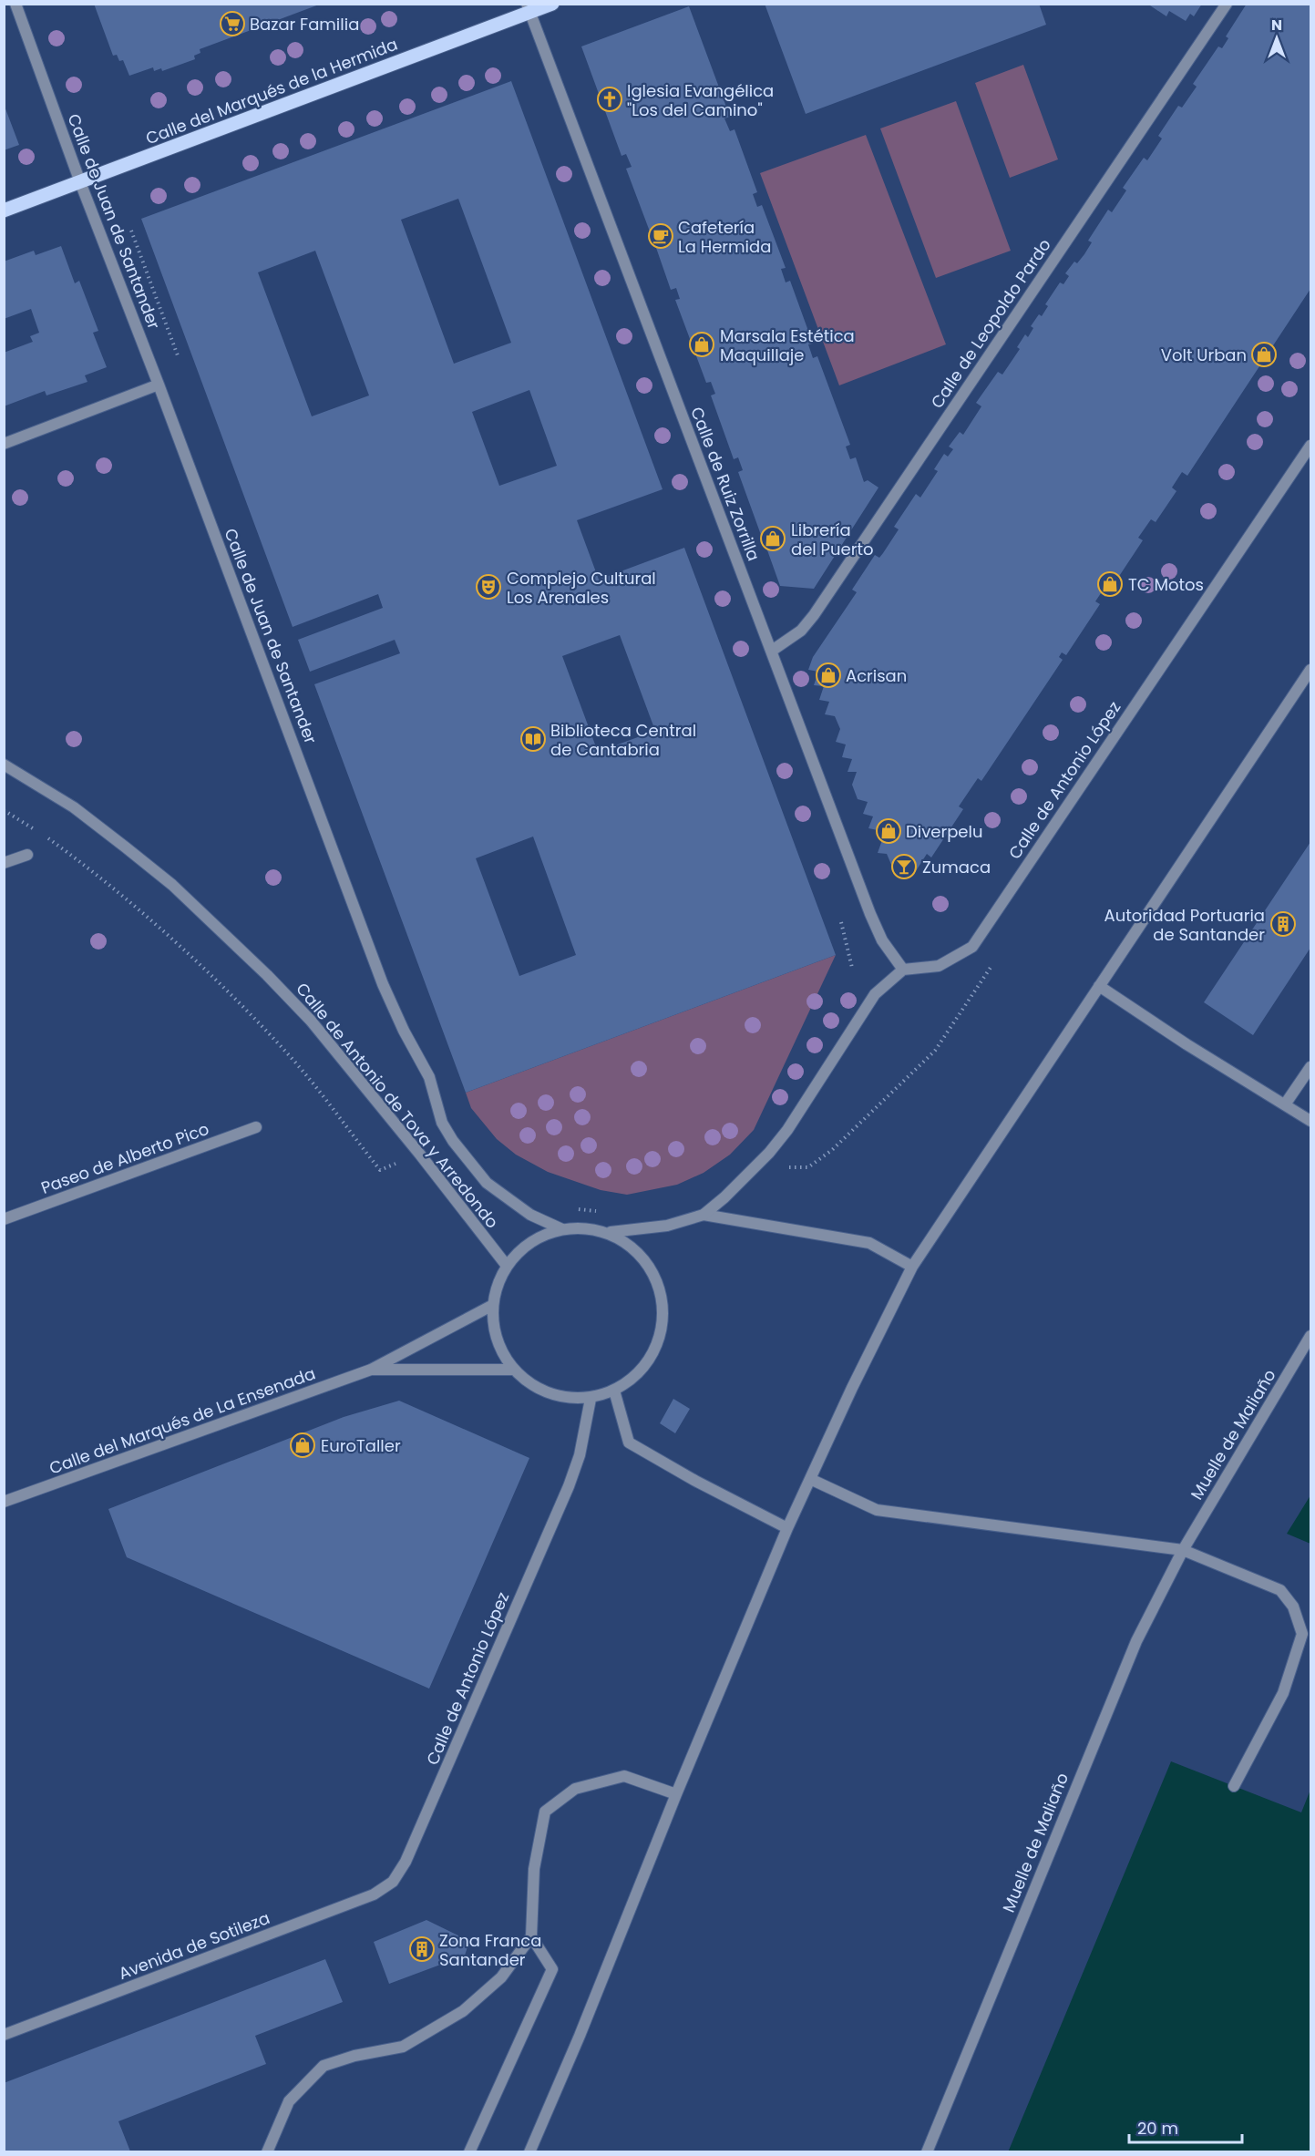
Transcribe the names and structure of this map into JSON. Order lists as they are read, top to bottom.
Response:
{
  "streets": {
    "main road": ["Calle del Marqués de la Hermida"],
    "street": [
      "Calle de Juan de Santander",
      "Calle de Leopoldo Pardo",
      "Calle de Ruiz Zorrilla",
      "Calle de Antonio López",
      "Calle de Antonio de Tova y Arredondo",
      "Paseo de Alberto Pico",
      "Calle del Marqués de La Ensenada",
      "Muelle de Maliaño",
      "Avenida de Sotileza"
    ]
  },
  "crossings": [
    ["Calle del Marqués de la Hermida", "Calle de Juan de Santander"],
    ["Calle del Marqués de la Hermida", "Calle de Ruiz Zorrilla"],
    ["Calle de Juan de Santander", "Calle de Antonio López"],
    ["Calle de Juan de Santander", "Calle de Antonio de Tova y Arredondo"],
    ["Calle de Juan de Santander", "Calle del Marqués de La Ensenada"],
    ["Calle de Leopoldo Pardo", "Calle de Ruiz Zorrilla"],
    ["Calle de Ruiz Zorrilla", "Calle de Antonio López"],
    ["Calle de Antonio López", "Calle de Antonio de Tova y Arredondo"],
    ["Calle de Antonio López", "Calle del Marqués de La Ensenada"],
    ["Calle de Antonio López", "Avenida de Sotileza"],
    ["Calle de Antonio de Tova y Arredondo", "Calle del Marqués de La Ensenada"]
  ],
  "places": {
    "supermarket": ["Bazar Familia"],
    "church": ["Iglesia Evangélica \"Los del Camino\""],
    "cafe": ["Cafetería La Hermida"],
    "shop": [
      "Marsala Estética Maquillaje",
      "Volt Urban",
      "Librería del Puerto",
      "TC Motos",
      "Acrisan",
      "Diverpelu",
      "EuroTaller"
    ],
    "theatre": ["Complejo Cultural Los Arenales"],
    "library": ["Biblioteca Central de Cantabria"],
    "bar": ["Zumaca"],
    "building": ["Autoridad Portuaria de Santander", "Zona Franca Santander"]
  },
  "scale_bar": "20 m",
  "north": "top"
}
